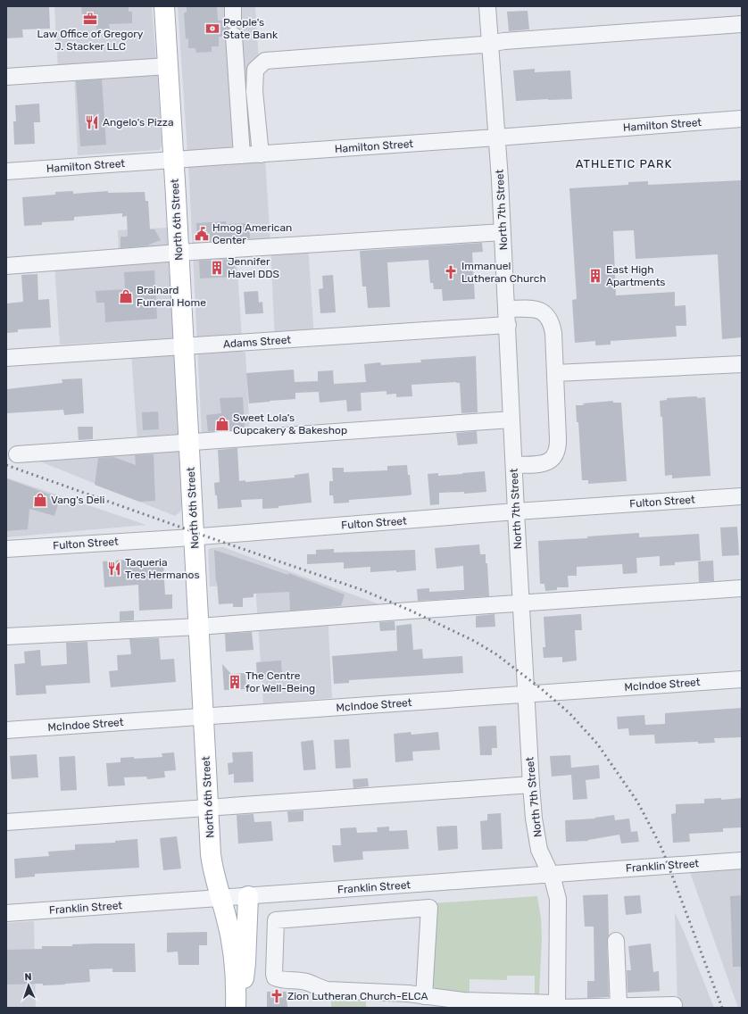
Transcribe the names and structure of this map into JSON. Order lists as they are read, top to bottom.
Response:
{
  "streets": {
    "main road": ["North 6th Street"],
    "street": [
      "Hamilton Street",
      "North 7th Street",
      "Adams Street",
      "Fulton Street",
      "McIndoe Street",
      "Franklin Street"
    ]
  },
  "crossings": [
    ["Hamilton Street", "North 7th Street"],
    ["Hamilton Street", "North 6th Street"],
    ["North 7th Street", "Adams Street"],
    ["North 7th Street", "Fulton Street"],
    ["North 7th Street", "McIndoe Street"],
    ["North 7th Street", "Franklin Street"],
    ["North 6th Street", "Adams Street"],
    ["North 6th Street", "Fulton Street"],
    ["North 6th Street", "McIndoe Street"],
    ["North 6th Street", "Franklin Street"]
  ],
  "districts": ["ATHLETIC PARK"],
  "places": {
    "office": ["Law Office of Gregory J. Stacker LLC"],
    "bank": ["People's State Bank"],
    "restaurant": ["Angelo's Pizza", "Taqueria Tres Hermanos"],
    "public building": ["Hmog American Center"],
    "building": ["Jennifer Havel DDS", "East High Apartments", "The Centre for Well-Being"],
    "church": ["Immanuel Lutheran Church", "Zion Lutheran Church-ELCA"],
    "shop": ["Brainard Funeral Home", "Sweet Lola's Cupcakery & Bakeshop", "Vang's Deli"]
  },
  "north": "top"
}
